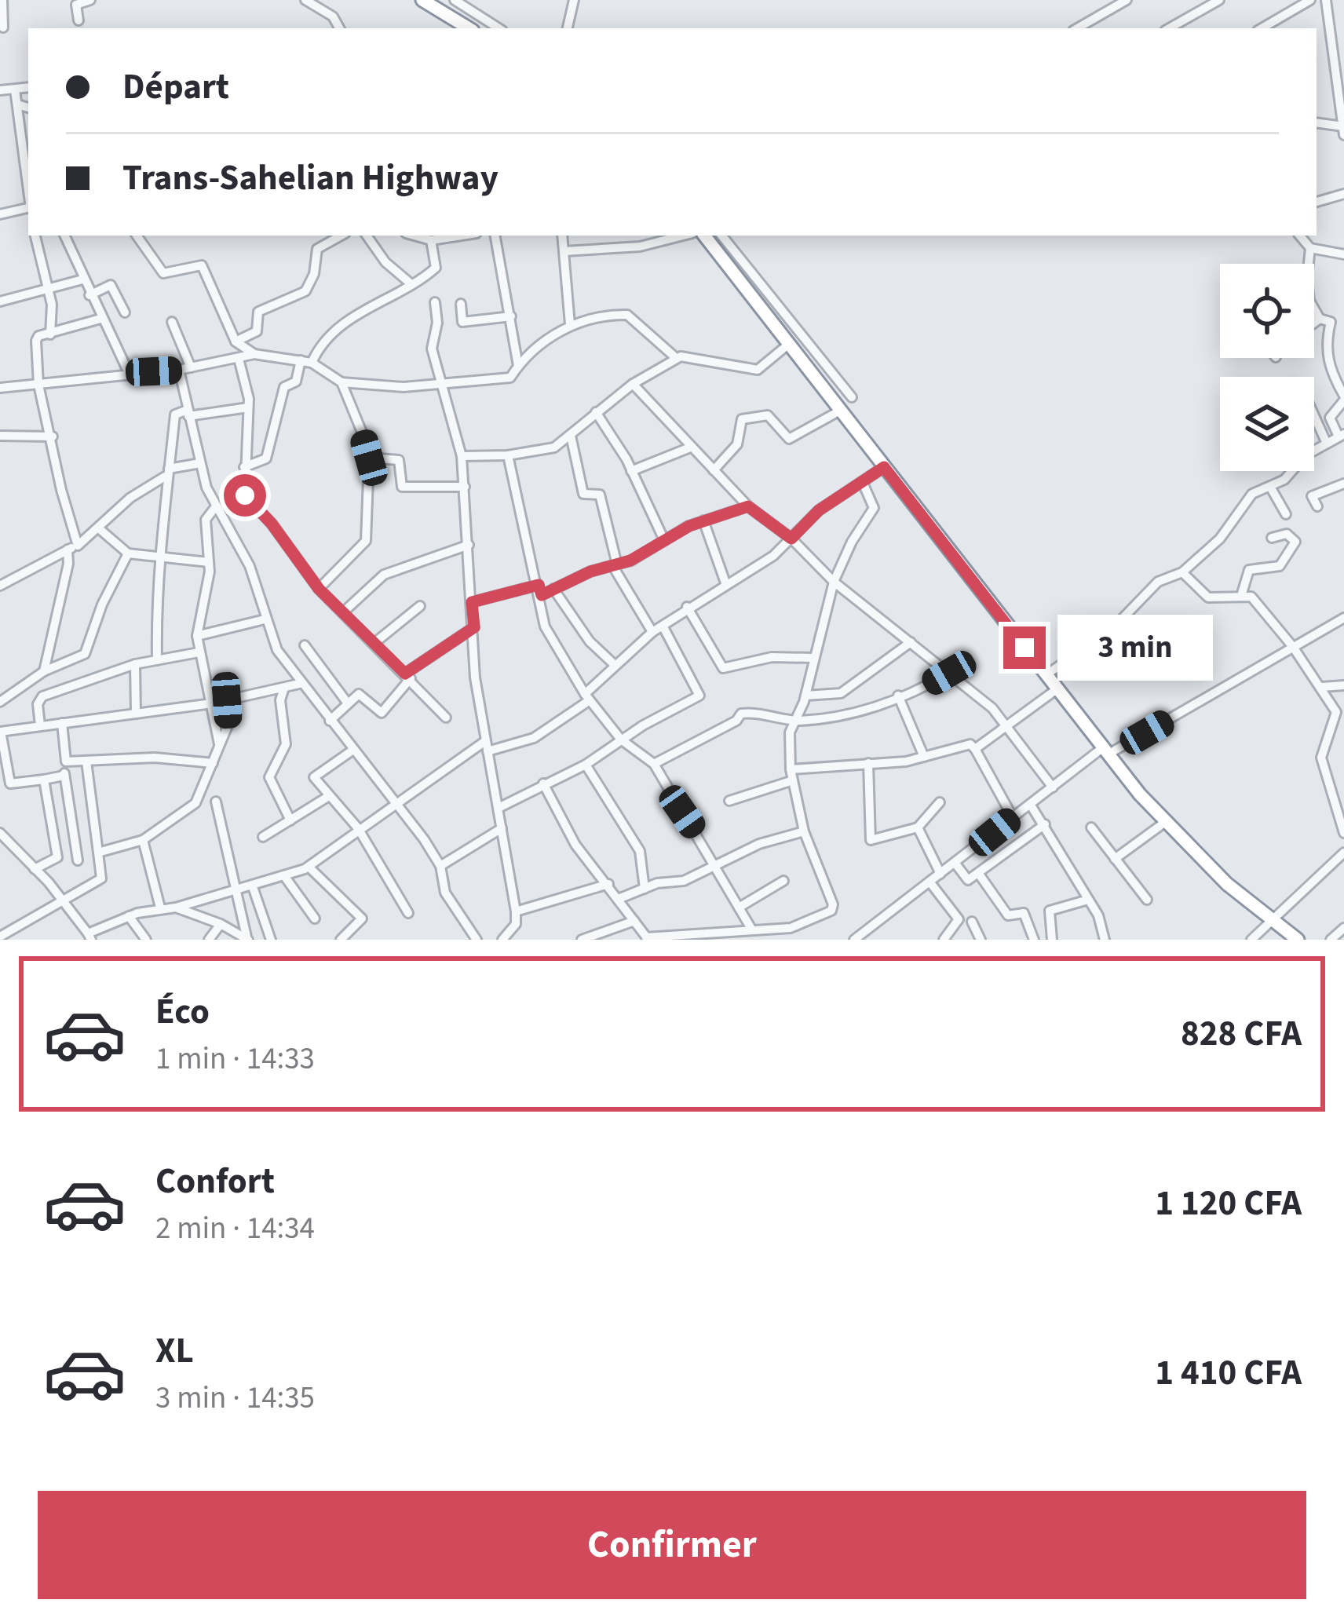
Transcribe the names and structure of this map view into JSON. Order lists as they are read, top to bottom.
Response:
{
  "page": {
    "banner": ["Départ", "Trans-Sahelian Highway"],
    "bubble": "3 min",
    "list": [
      {
        "name": "Éco",
        "note": "1 min · 14:33",
        "value": "828 CFA"
      },
      {
        "name": "Confort",
        "note": "2 min · 14:34",
        "value": "1 120 CFA"
      },
      {
        "name": "XL",
        "note": "3 min · 14:35",
        "value": "1 410 CFA"
      }
    ],
    "buttons": "Confirmer"
  }
}
